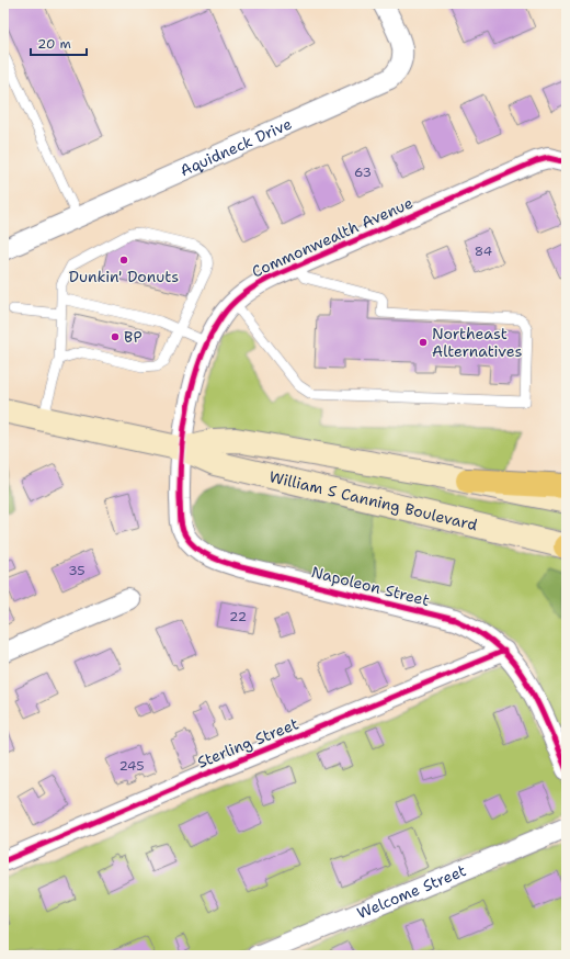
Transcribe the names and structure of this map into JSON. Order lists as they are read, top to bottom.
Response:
{
  "streets": {
    "main road": ["William S Canning Boulevard"],
    "street": [
      "Aquidneck Drive",
      "Commonwealth Avenue",
      "Napoleon Street",
      "Sterling Street",
      "Welcome Street"
    ]
  },
  "crossings": [
    ["Commonwealth Avenue", "William S Canning Boulevard"],
    ["Commonwealth Avenue", "Napoleon Street"],
    ["William S Canning Boulevard", "Napoleon Street"],
    ["Napoleon Street", "Sterling Street"]
  ],
  "places": ["Dunkin' Donuts", "BP", "Northeast Alternatives"],
  "house_numbers": [
    "63",
    "84",
    "35",
    "22",
    "245"
  ],
  "scale_bar": "20 m"
}
